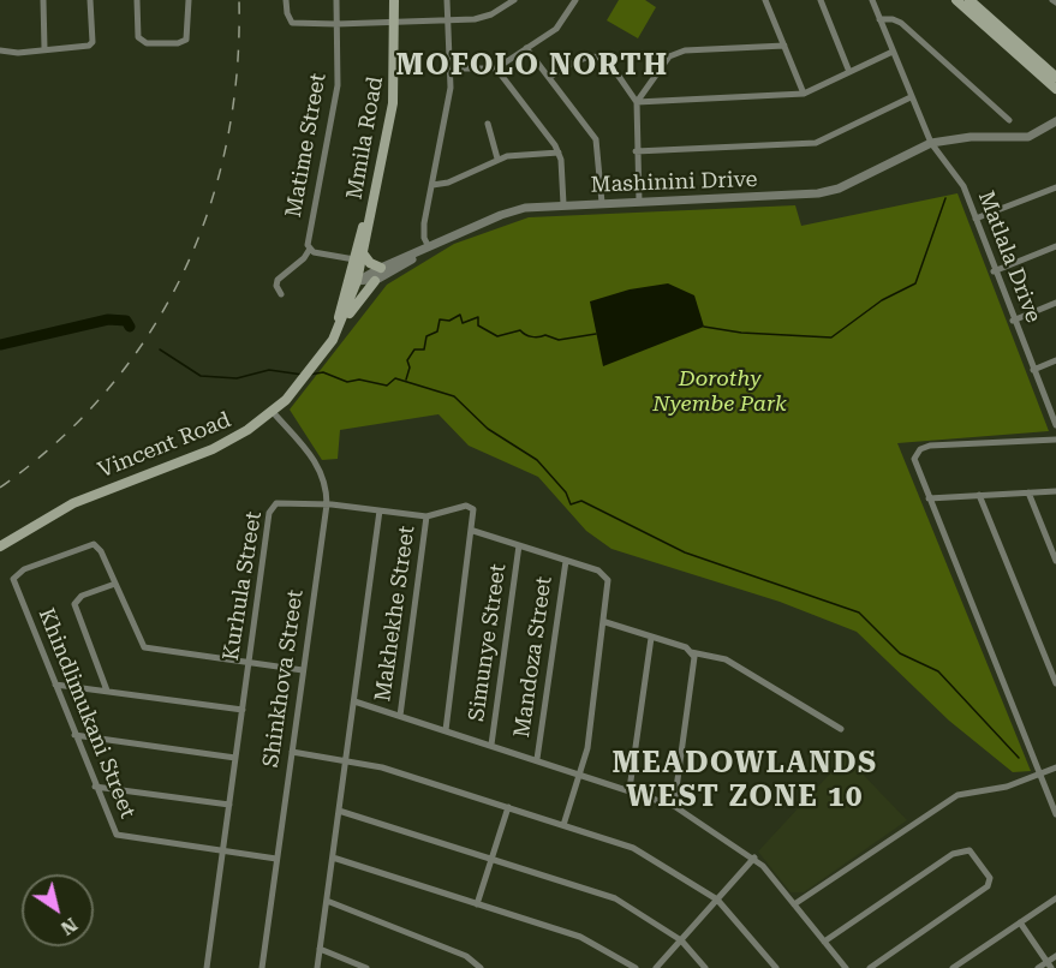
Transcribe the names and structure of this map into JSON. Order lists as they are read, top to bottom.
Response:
{
  "streets": {
    "main road": ["Mmila Road", "Vincent Road"],
    "street": [
      "Matime Street",
      "Mashinini Drive",
      "Matlala Drive",
      "Kurhula Street",
      "Makhekhe Street",
      "Simunye Street",
      "Mandoza Street",
      "Shinkhova Street",
      "Khindlimukani Street"
    ]
  },
  "crossings": [
    ["Mmila Road", "Matime Street"],
    ["Mmila Road", "Mashinini Drive"],
    ["Mmila Road", "Vincent Road"],
    ["Mashinini Drive", "Matlala Drive"],
    ["Mashinini Drive", "Vincent Road"],
    ["Vincent Road", "Shinkhova Street"],
    ["Kurhula Street", "Makhekhe Street"],
    ["Kurhula Street", "Shinkhova Street"],
    ["Kurhula Street", "Khindlimukani Street"],
    ["Shinkhova Street", "Khindlimukani Street"]
  ],
  "districts": ["MOFOLO NORTH", "MEADOWLANDS WEST ZONE 10"],
  "parks": ["Dorothy Nyembe Park"],
  "north": "bottom right"
}
